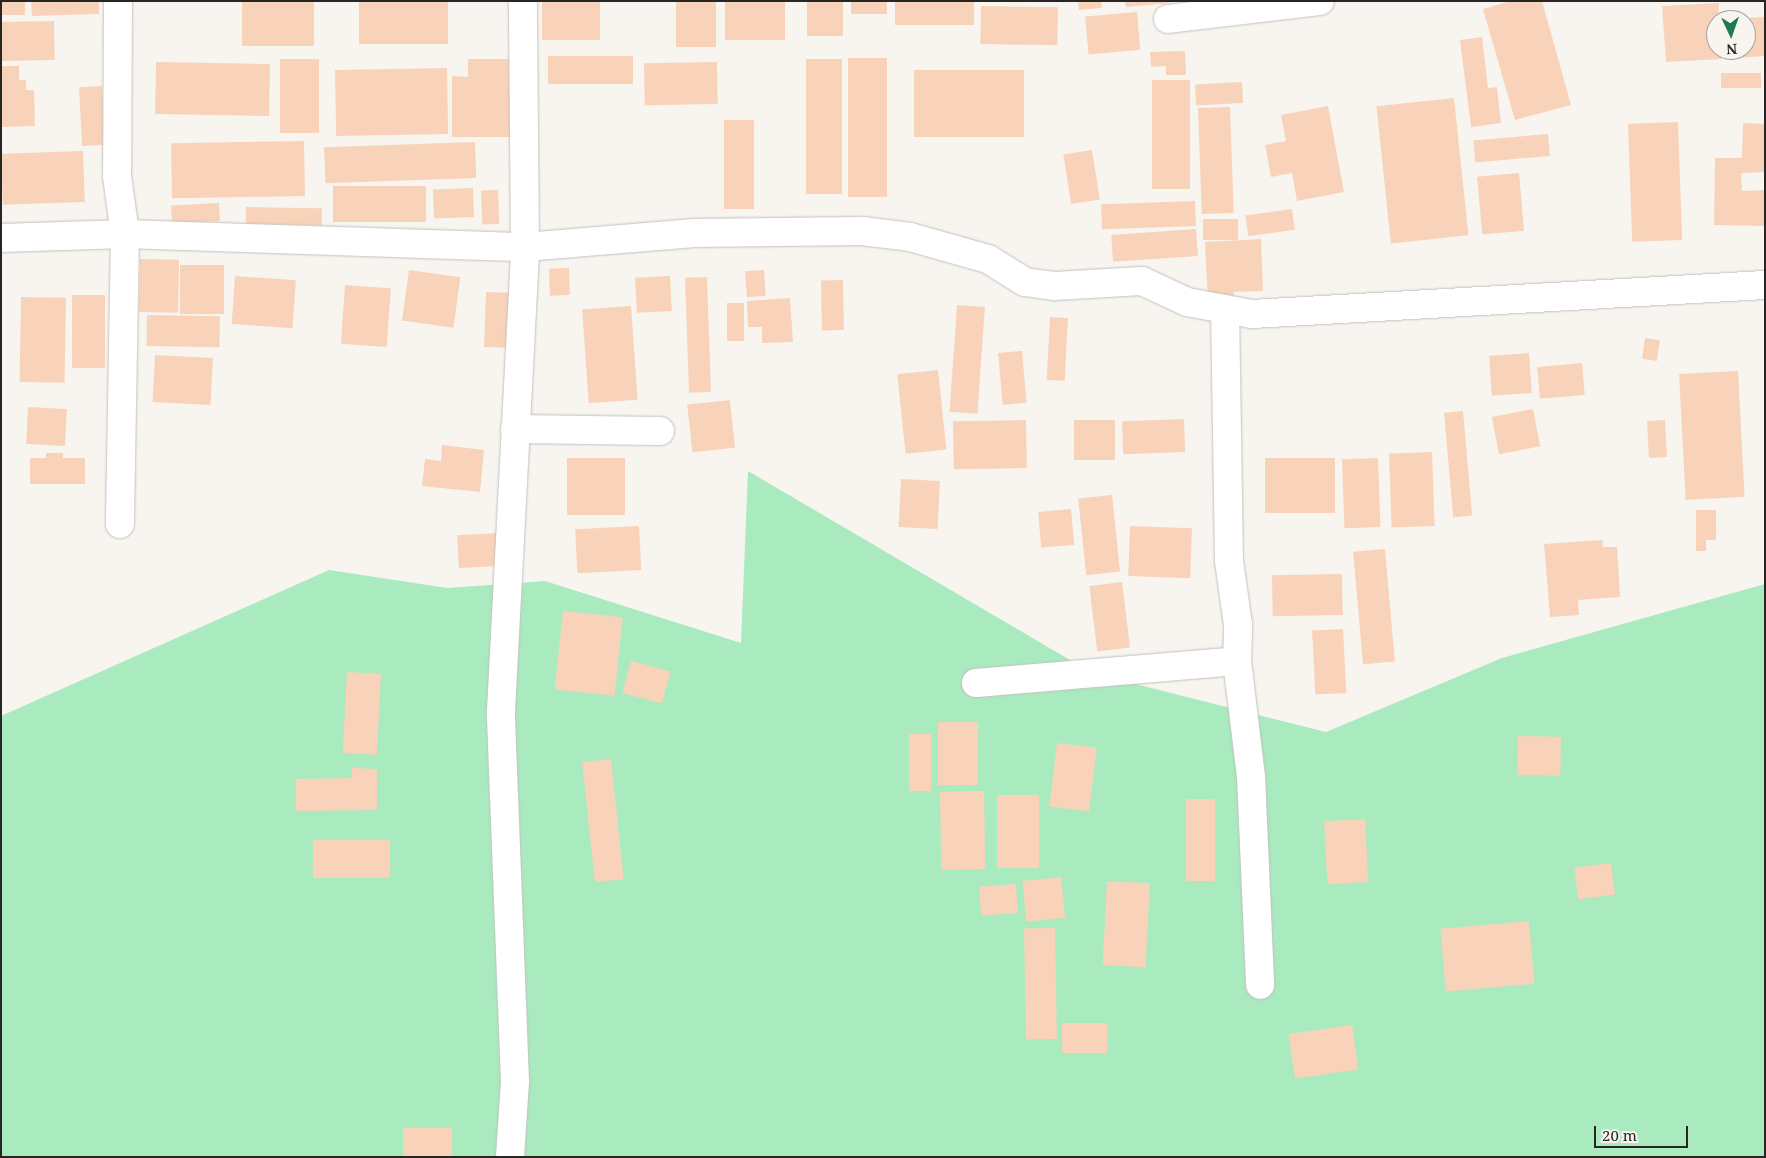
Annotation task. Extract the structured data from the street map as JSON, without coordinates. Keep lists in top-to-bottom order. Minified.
{"scale_bar":"20 m","north":"bottom"}
